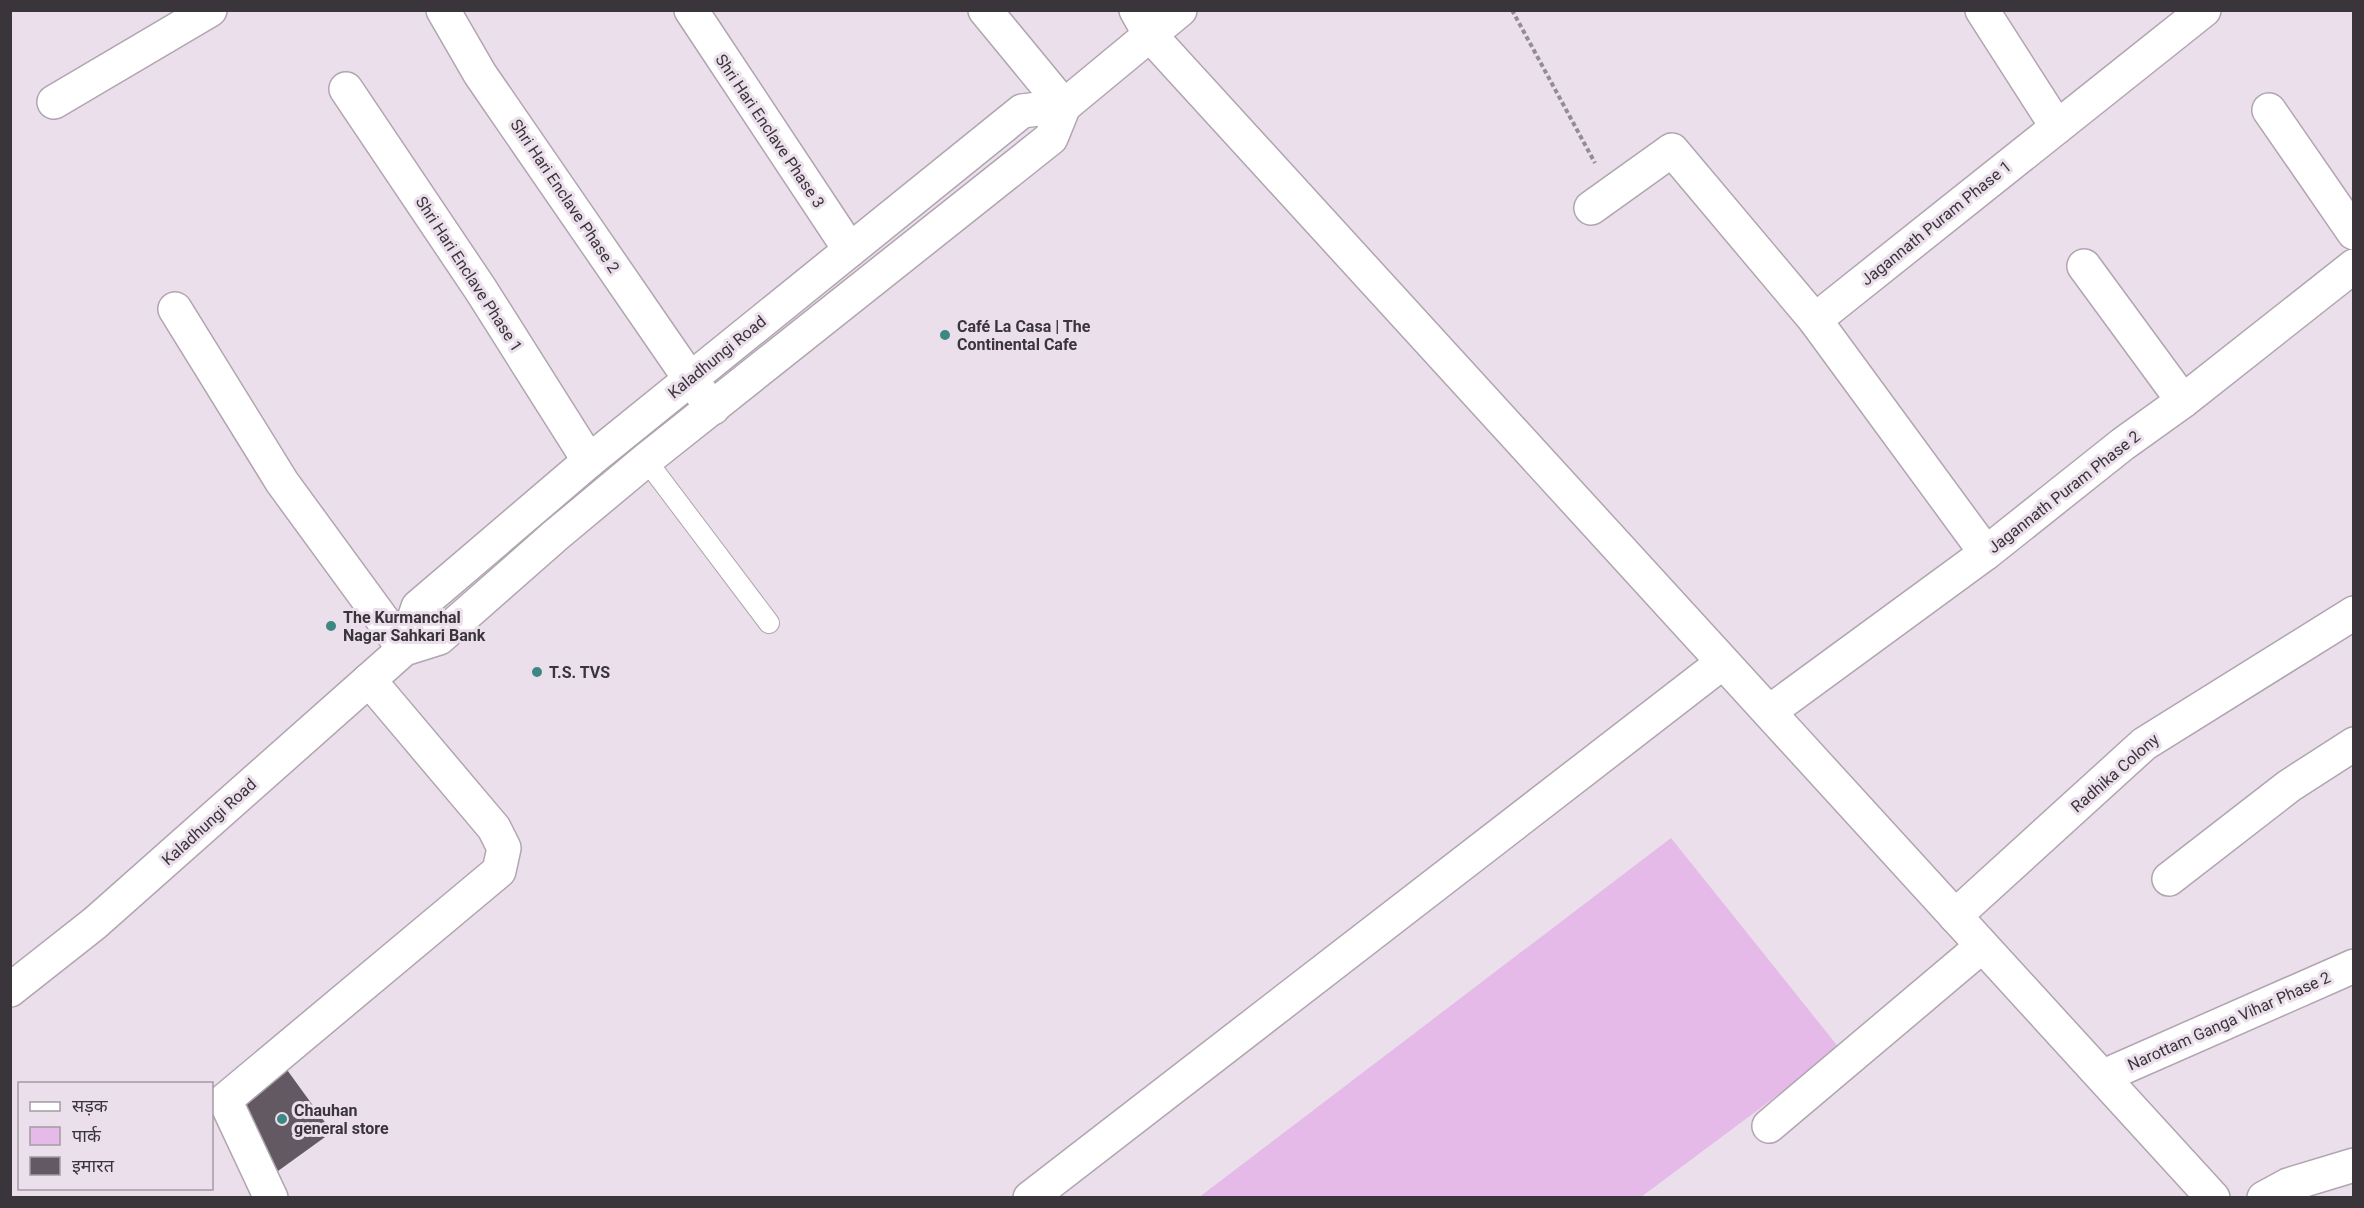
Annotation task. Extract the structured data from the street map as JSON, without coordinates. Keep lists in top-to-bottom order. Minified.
{"streets":{"street":["Shri Hari Enclave Phase 3","Shri Hari Enclave Phase 2","Jagannath Puram Phase 1","Shri Hari Enclave Phase 1","Kaladhungi Road","Jagannath Puram Phase 2","Radhika Colony","Narottam Ganga Vihar Phase 2"]},"crossings":[["Shri Hari Enclave Phase 3","Kaladhungi Road"],["Shri Hari Enclave Phase 2","Kaladhungi Road"],["Shri Hari Enclave Phase 1","Kaladhungi Road"]],"places":["Café La Casa | The Continental Cafe","The Kurmanchal Nagar Sahkari Bank","T.S. TVS","Chauhan general store"],"legend":["सड़क","पार्क","इमारत"]}
